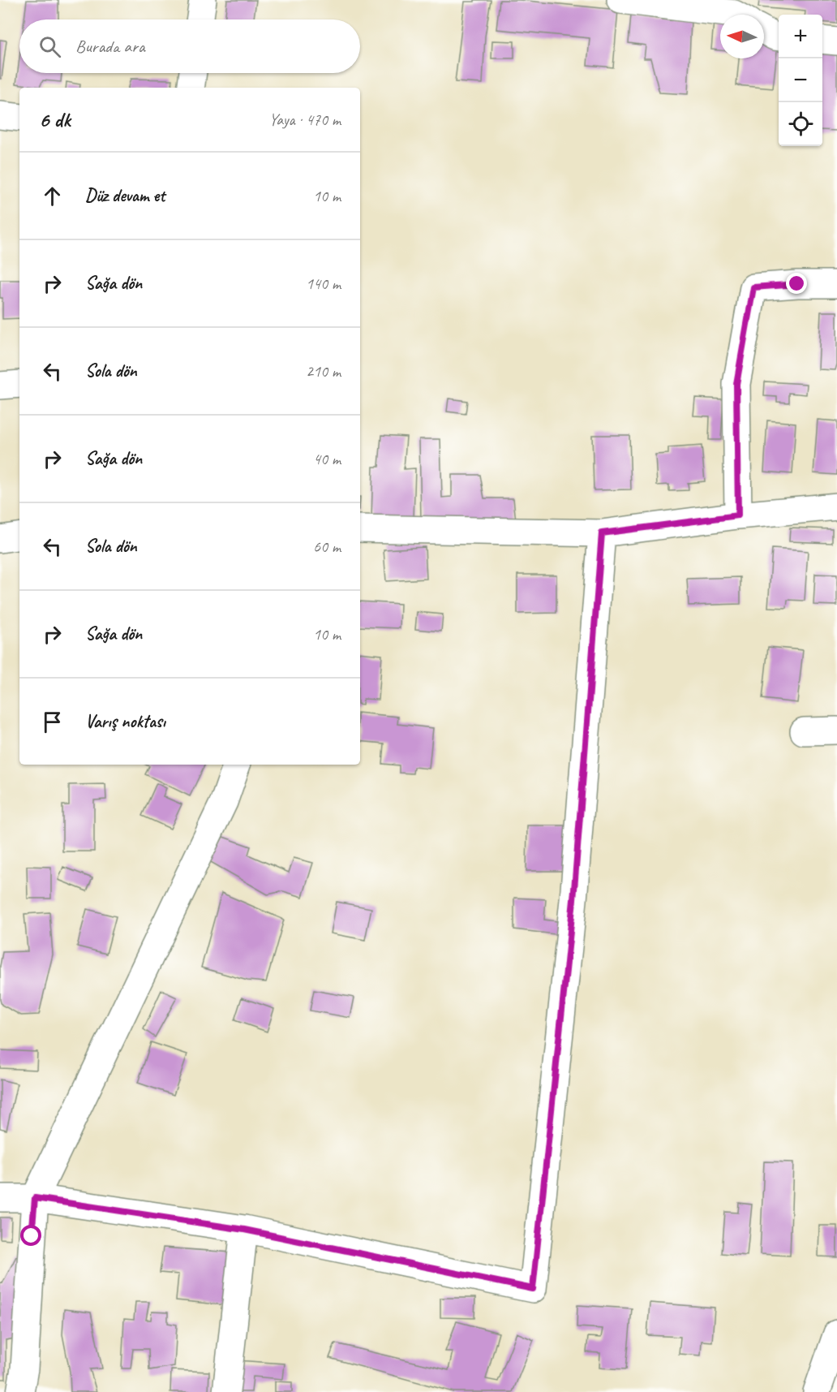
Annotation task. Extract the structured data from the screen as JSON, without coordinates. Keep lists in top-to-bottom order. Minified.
{"north":"left","page":{"map_buttons":["+","−"],"search":"Burada ara","heading":["6 dk","Yaya · 470 m"],"list":[["Düz devam et","10 m"],["Sağa dön","140 m"],["Sola dön","210 m"],["Sağa dön","40 m"],["Sola dön","60 m"],["Sağa dön","10 m"],"Varış noktası"]}}
